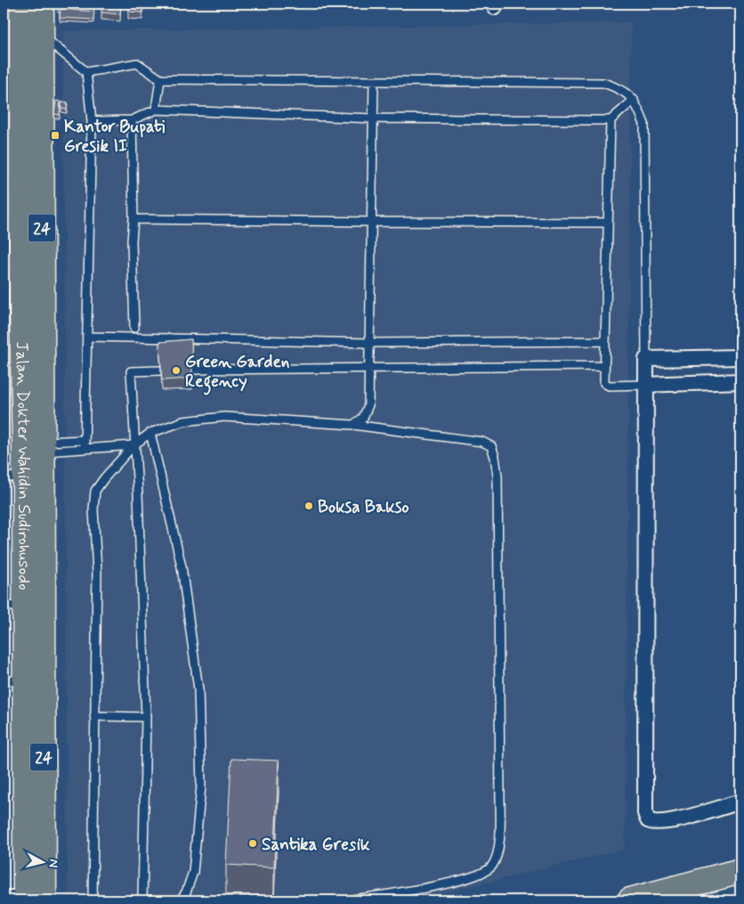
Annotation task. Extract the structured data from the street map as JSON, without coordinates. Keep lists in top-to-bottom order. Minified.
{"streets":{"highway":["24","Jalan Dokter Wahidin Sudirohusodo"]},"places":{"transit":["Kantor Bupati Gresik II"],"other":["Green Garden Regency","Boksa Bakso","Santika Gresik"]},"north":"right"}
